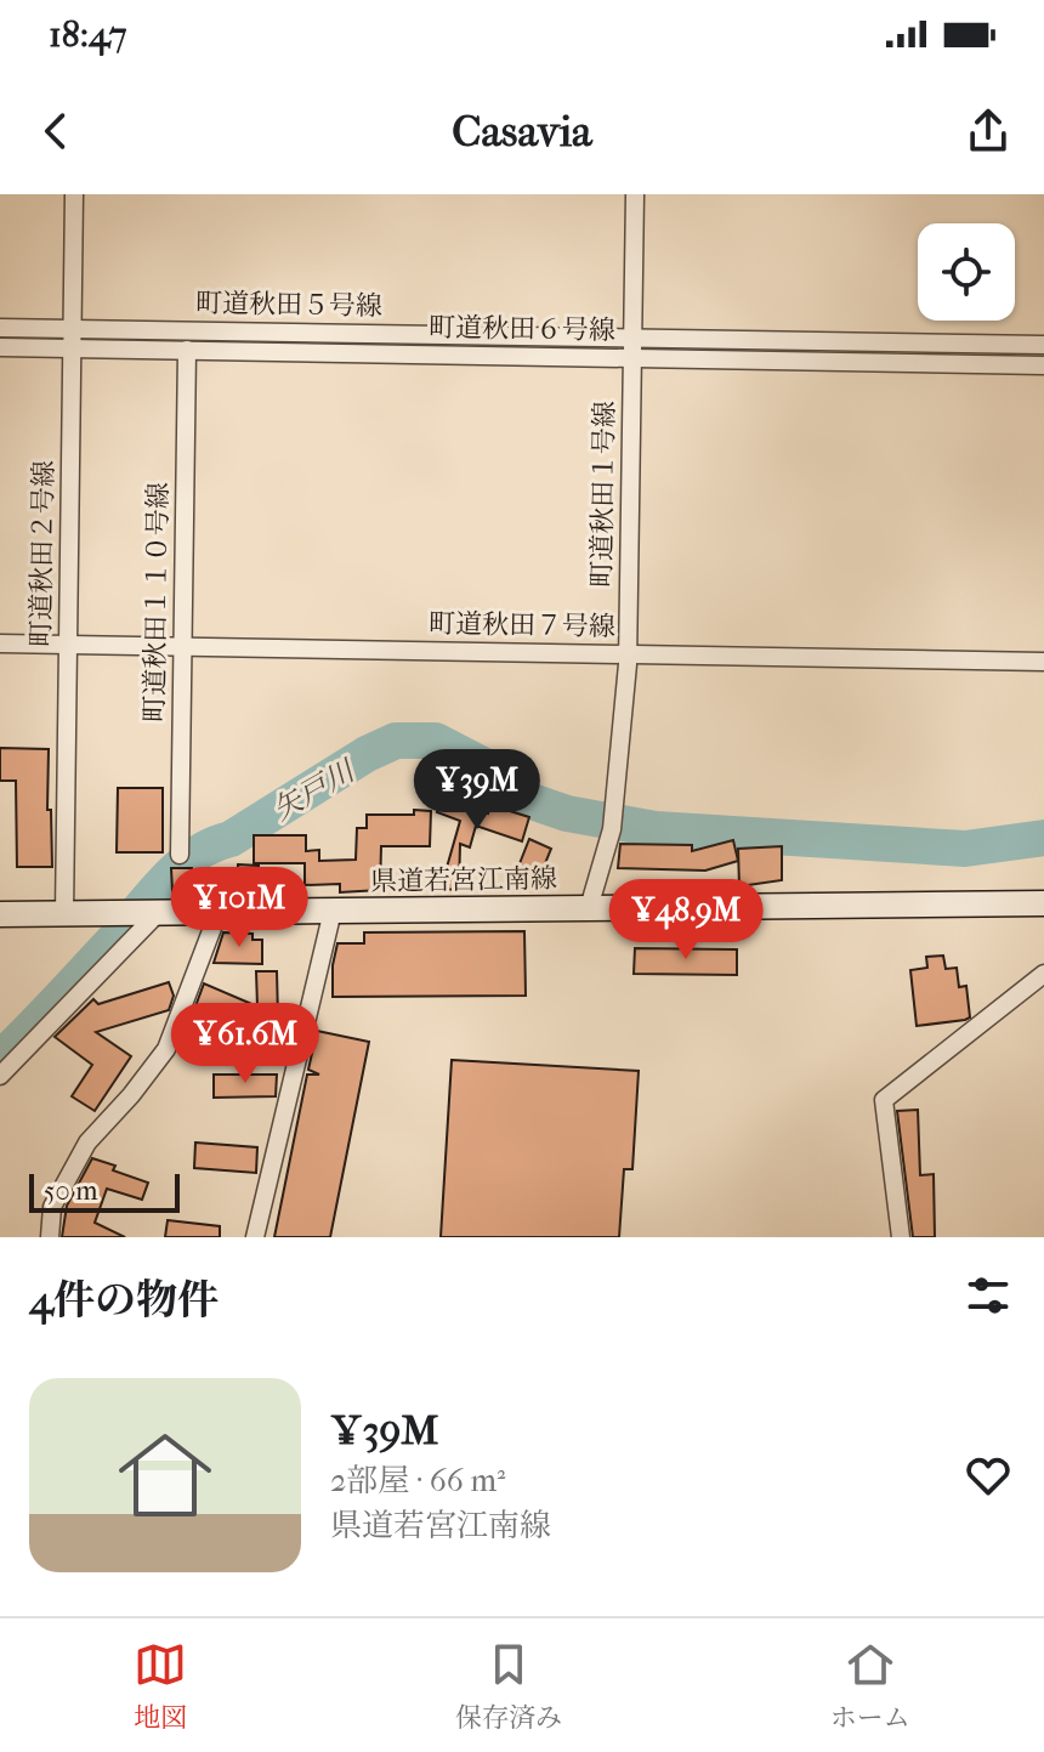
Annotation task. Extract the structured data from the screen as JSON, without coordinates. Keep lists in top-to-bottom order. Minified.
{"streets":{"main road":["県道若宮江南線"],"street":["町道秋田５号線","町道秋田６号線","町道秋田１号線","町道秋田２号線","町道秋田１１０号線","町道秋田７号線"]},"crossings":[["町道秋田５号線","町道秋田１号線"],["町道秋田５号線","町道秋田２号線"],["町道秋田６号線","町道秋田１号線"],["町道秋田６号線","町道秋田２号線"],["町道秋田６号線","町道秋田１１０号線"],["町道秋田１号線","町道秋田７号線"],["町道秋田１号線","県道若宮江南線"],["町道秋田２号線","町道秋田７号線"],["町道秋田２号線","県道若宮江南線"],["町道秋田１１０号線","町道秋田７号線"]],"water":["矢戸川"],"scale_bar":"50 m","page":{"status":"18:47","header":"Casavia","price":["¥39M","¥101M","¥48.9M","¥61.6M"],"scale":"50 m","heading":"4件の物件","list":[{"name":"¥39M","note":"2部屋 · 66 m² · 県道若宮江南線"}],"tabs":["地図","保存済み","ホーム"]}}
